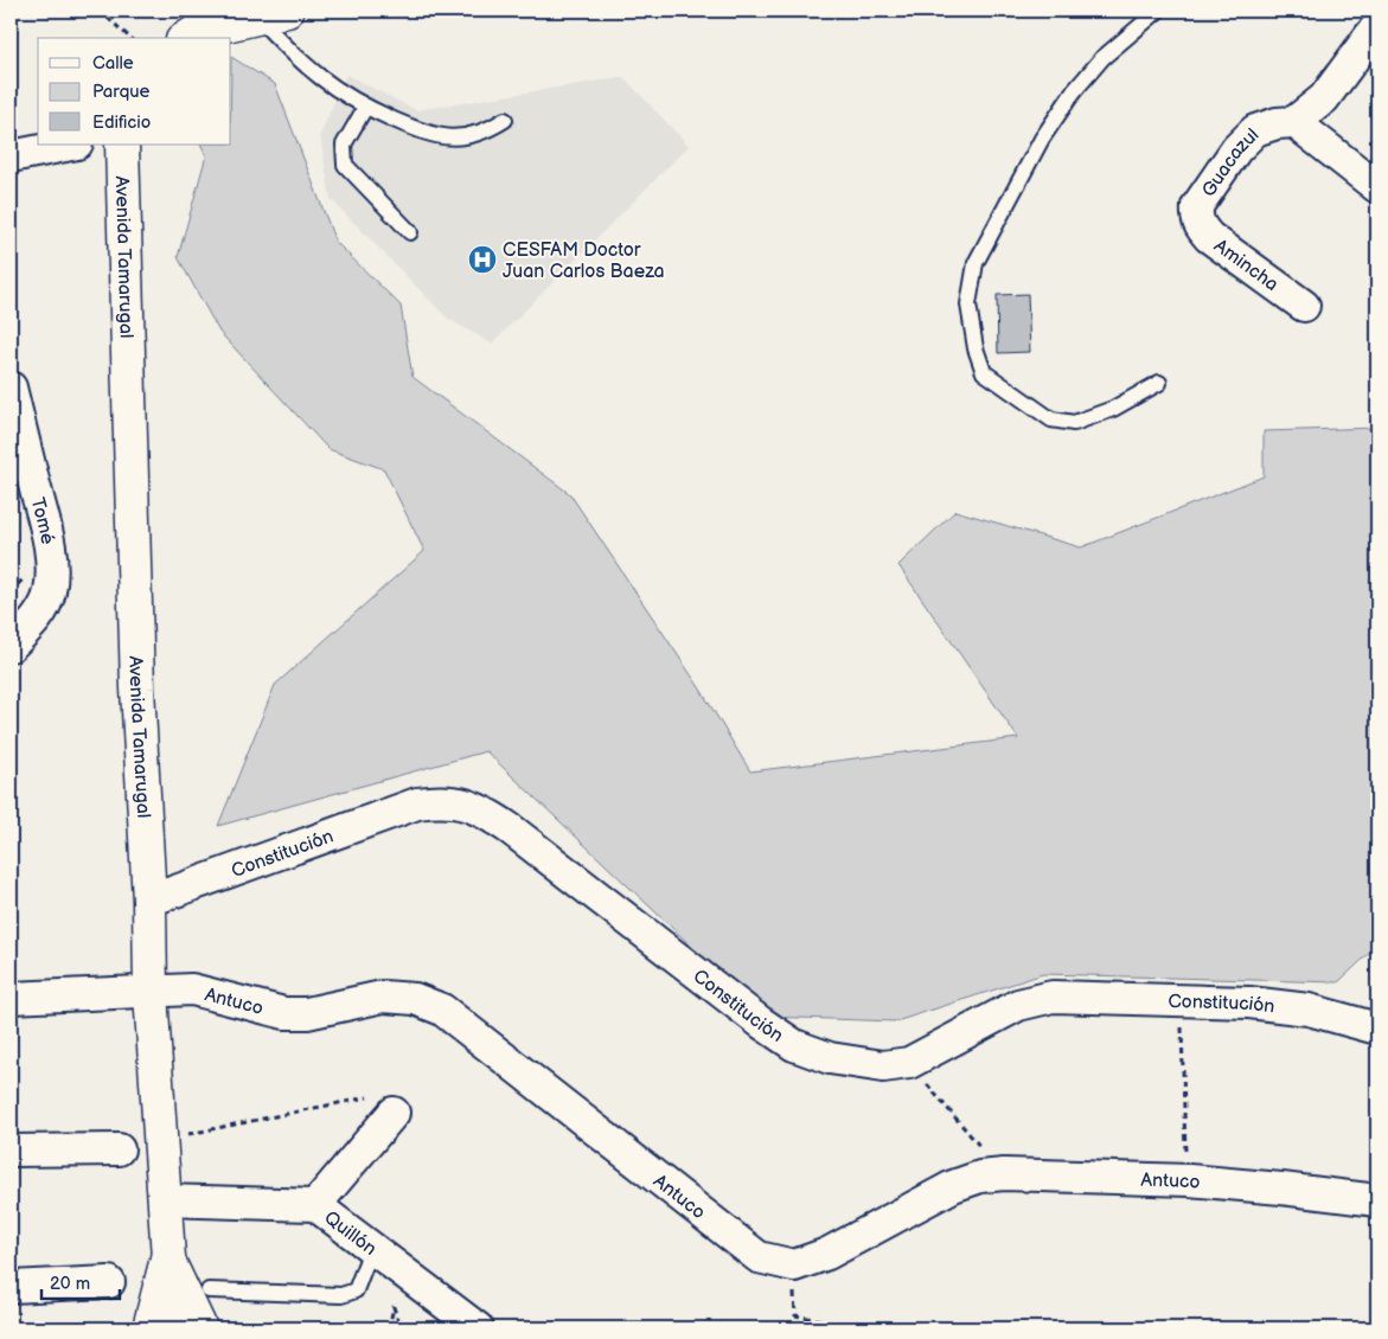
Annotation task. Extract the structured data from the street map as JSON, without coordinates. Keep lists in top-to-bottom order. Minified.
{"streets":{"street":["Guacazul","Avenida Tamarugal","Amincha","Tomé","Constitución","Antuco","Quillón"]},"crossings":[["Guacazul","Amincha"],["Avenida Tamarugal","Constitución"],["Avenida Tamarugal","Antuco"],["Avenida Tamarugal","Quillón"]],"places":{"hospital":["CESFAM Doctor Juan Carlos Baeza"]},"legend":["Calle","Parque","Edificio"],"scale_bar":"20 m"}
